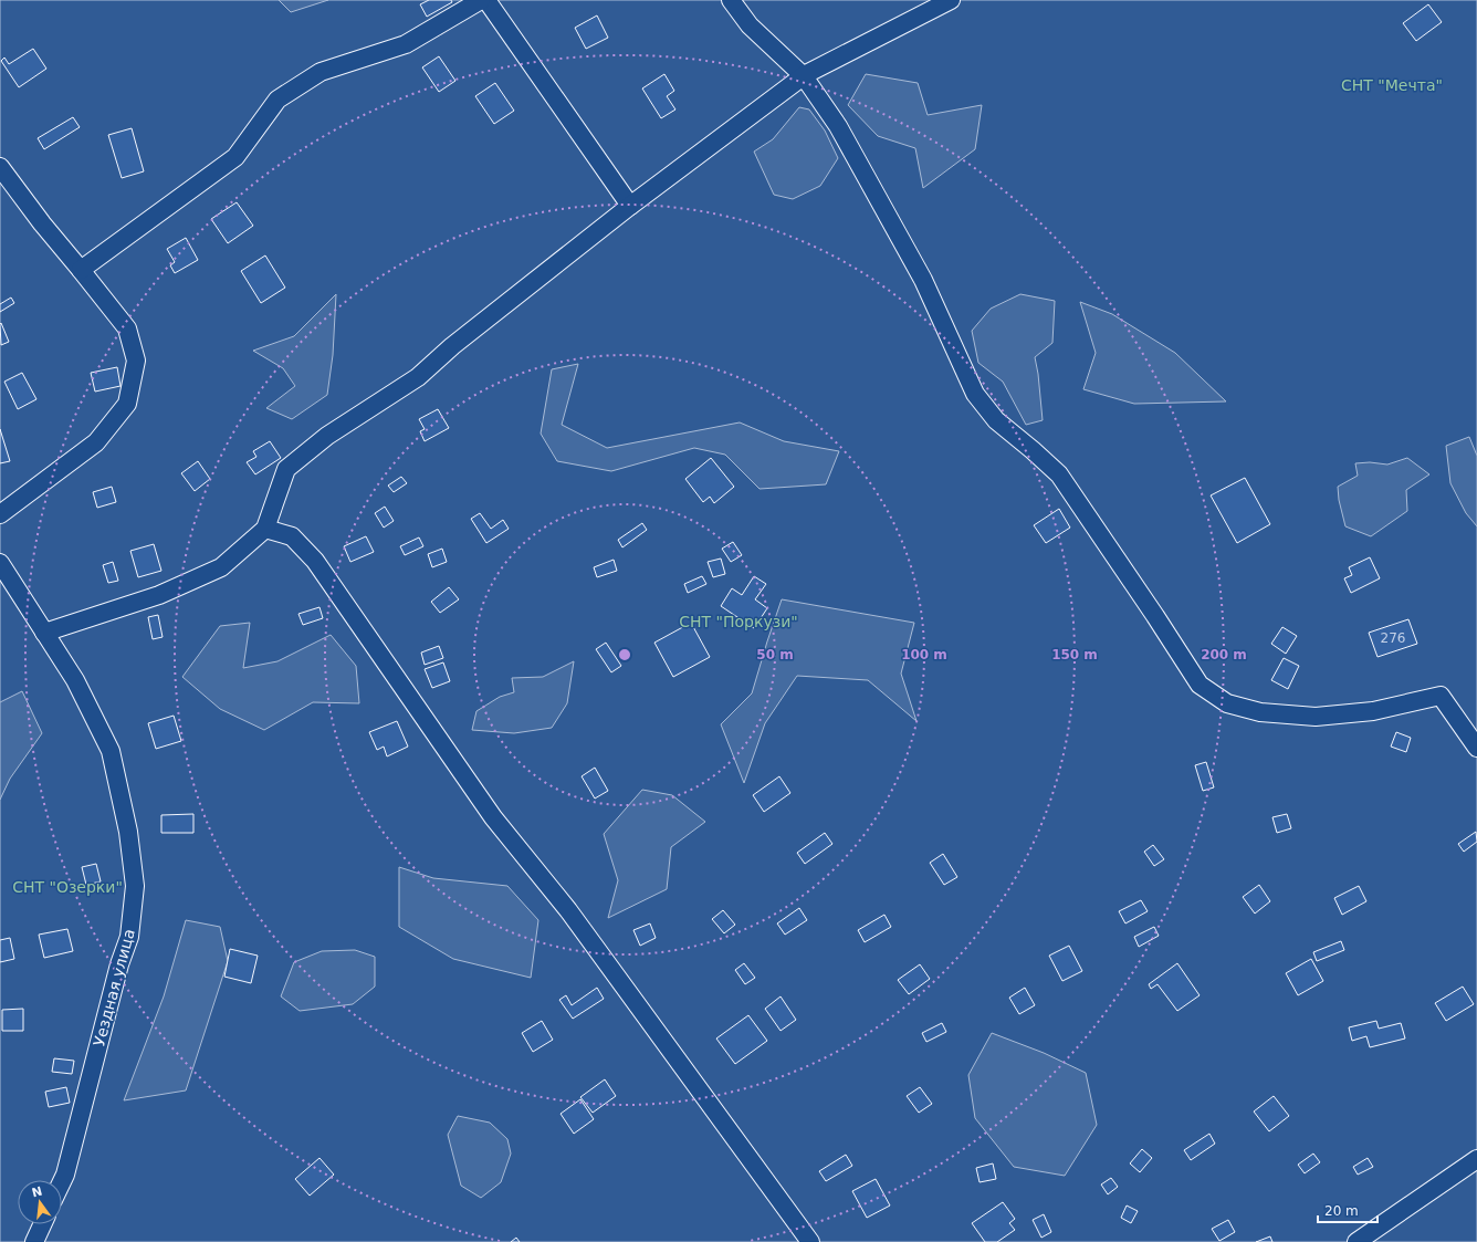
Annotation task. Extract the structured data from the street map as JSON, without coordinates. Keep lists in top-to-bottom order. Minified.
{"streets":{"street":["Уездная улица"]},"parks":["СНТ \"Мечта\"","СНТ \"Поркузи\"","СНТ \"Озерки\""],"house_numbers":["276"],"scale_bar":"20 m","north":"top","rings":["50 m","100 m","150 m","200 m"]}
